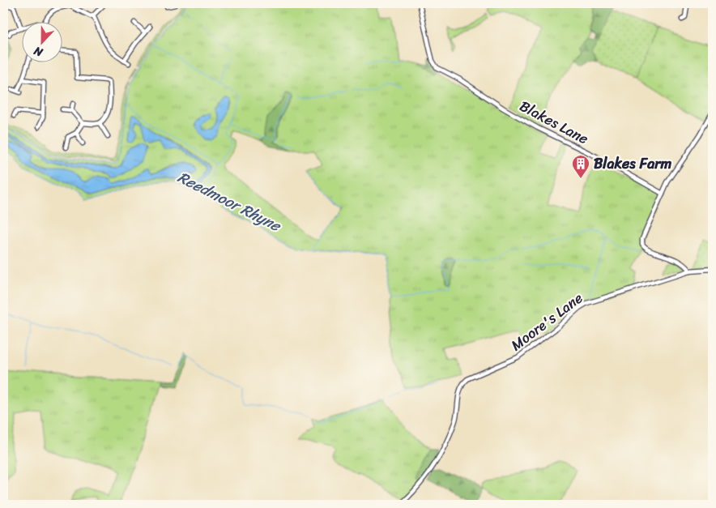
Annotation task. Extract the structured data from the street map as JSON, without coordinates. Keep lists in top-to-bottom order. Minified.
{"streets":{"street":["Blakes Lane","Moore's Lane"]},"water":["Reedmoor Rhyne"],"places":{"building":["Blakes Farm"]},"north":"bottom"}
